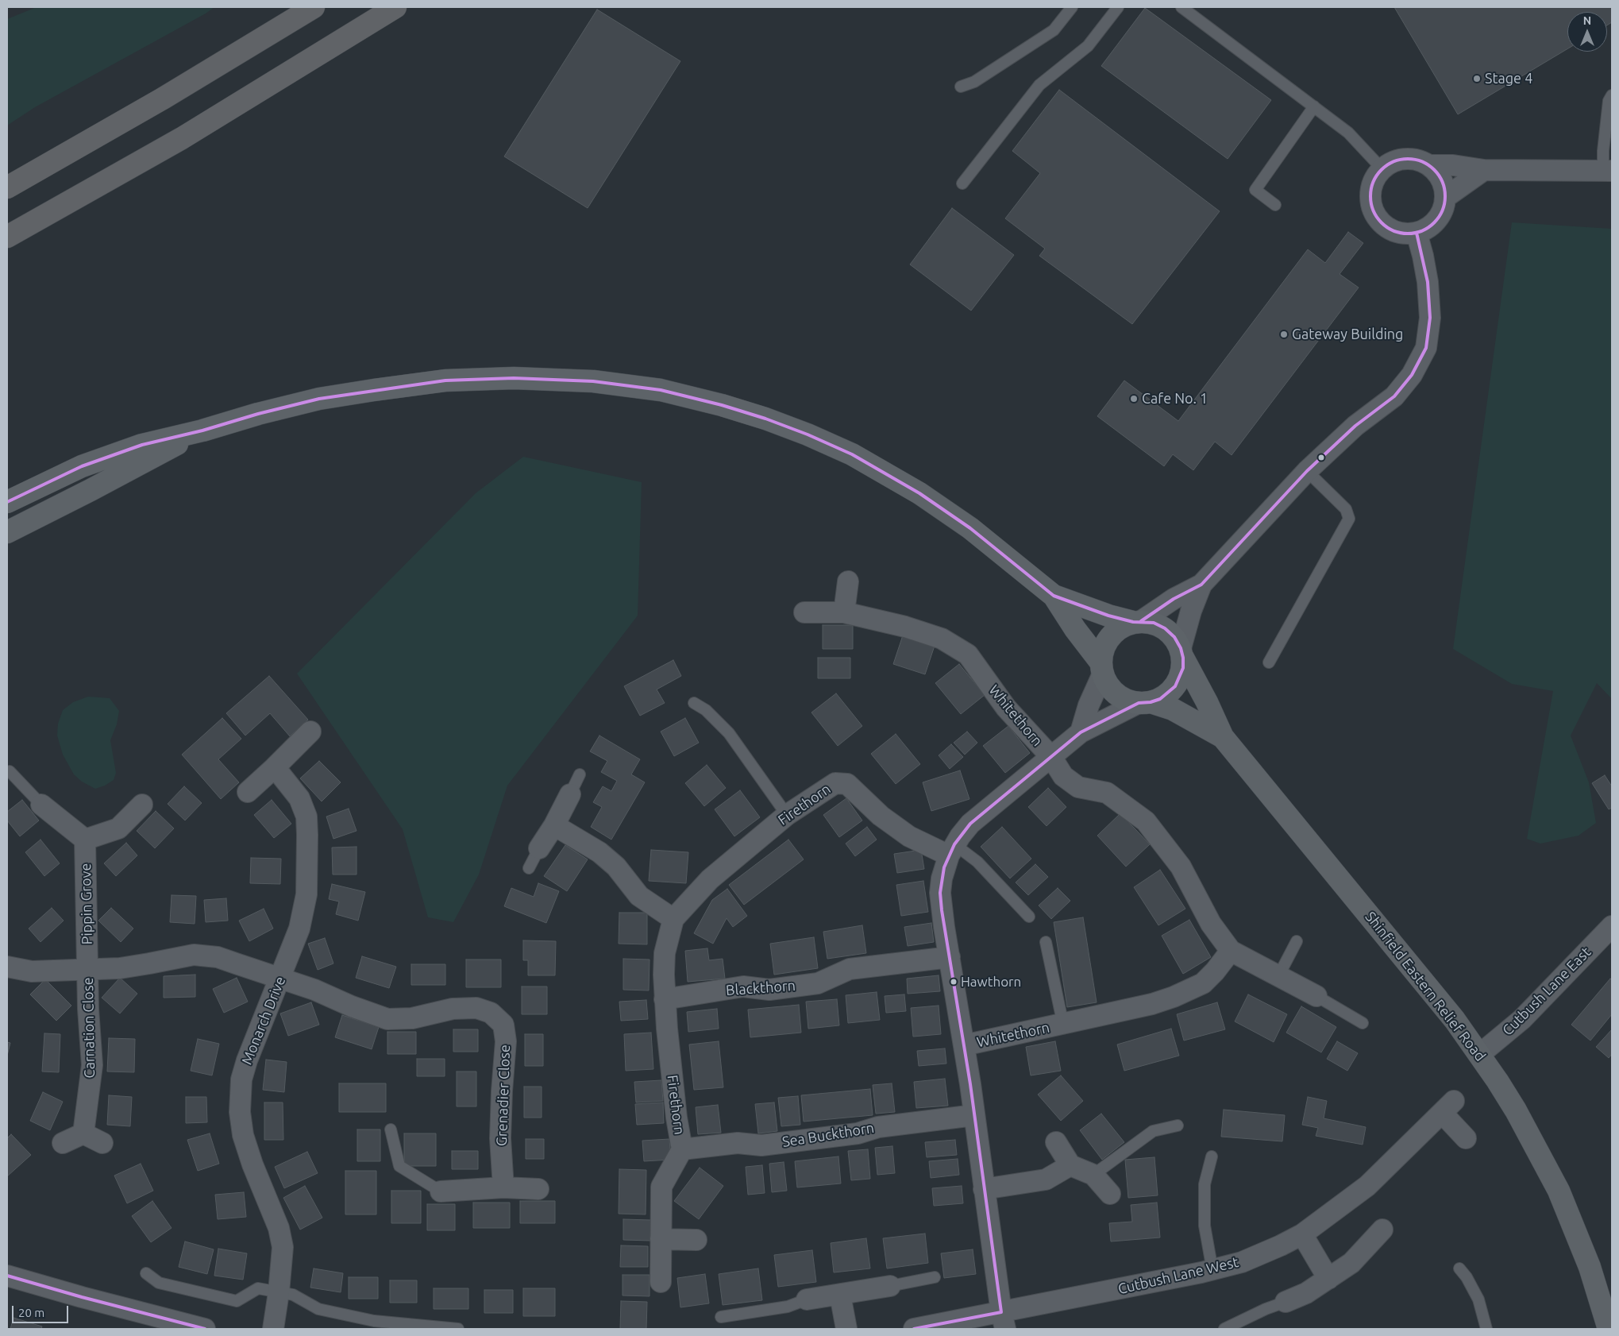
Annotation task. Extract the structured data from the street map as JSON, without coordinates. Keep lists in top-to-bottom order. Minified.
{"streets":{"main road":["Shinfield Eastern Relief Road"],"street":["Whitethorn","Firethorn","Pippin Grove","Blackthorn","Cutbush Lane East","Monarch Drive","Carnation Close","Grenadier Close","Sea Buckthorn","Cutbush Lane West"]},"crossings":[["Firethorn","Blackthorn"],["Firethorn","Sea Buckthorn"],["Pippin Grove","Carnation Close"],["Pippin Grove","Grenadier Close"],["Shinfield Eastern Relief Road","Cutbush Lane East"],["Monarch Drive","Grenadier Close"],["Carnation Close","Grenadier Close"]],"places":["Stage 4","Gateway Building","Cafe No. 1","Hawthorn"],"scale_bar":"20 m","north":"top"}
